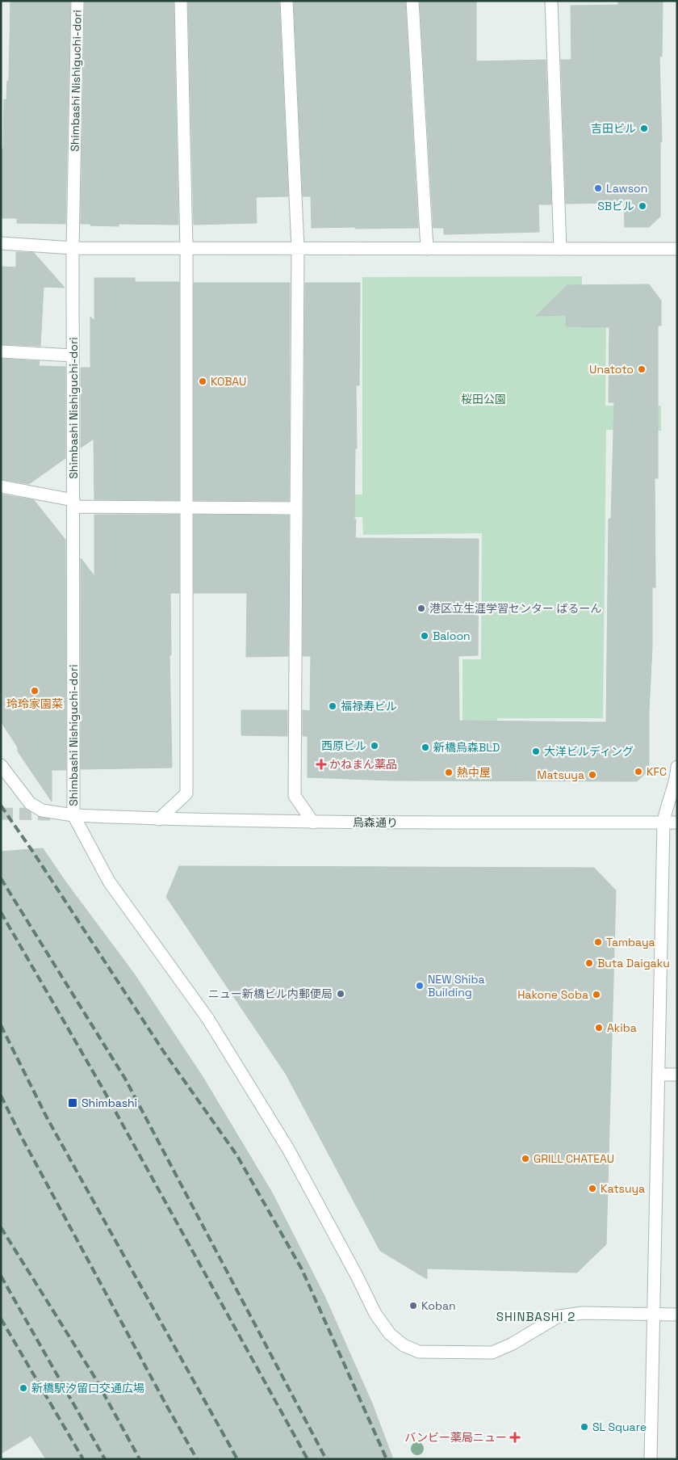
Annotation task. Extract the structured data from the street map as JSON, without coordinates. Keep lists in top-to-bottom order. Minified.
{"streets":{"street":["Shimbashi Nishiguchi-dori","烏森通り"]},"crossings":[["Shimbashi Nishiguchi-dori","烏森通り"]],"districts":["SHINBASHI 2"],"parks":["桜田公園"],"places":{"other":["吉田ビル","Lawson","SBビル","Unatoto","KOBAU","港区立生涯学習センター ばるーん","Baloon","玲玲家園菜","福禄寿ビル","西原ビル","新橋烏森BLD","大洋ビルディング","KFC","熱中屋","Matsuya","Tambaya","Buta Daigaku","NEW Shiba Building","ニュー新橋ビル内郵便局","Hakone Soba","Akiba","GRILL CHATEAU","Katsuya","Koban","新橋駅汐留口交通広場","SL Square"],"health":["かねまん薬品","バンビー薬局ニュー"],"transit":["Shimbashi"]}}
